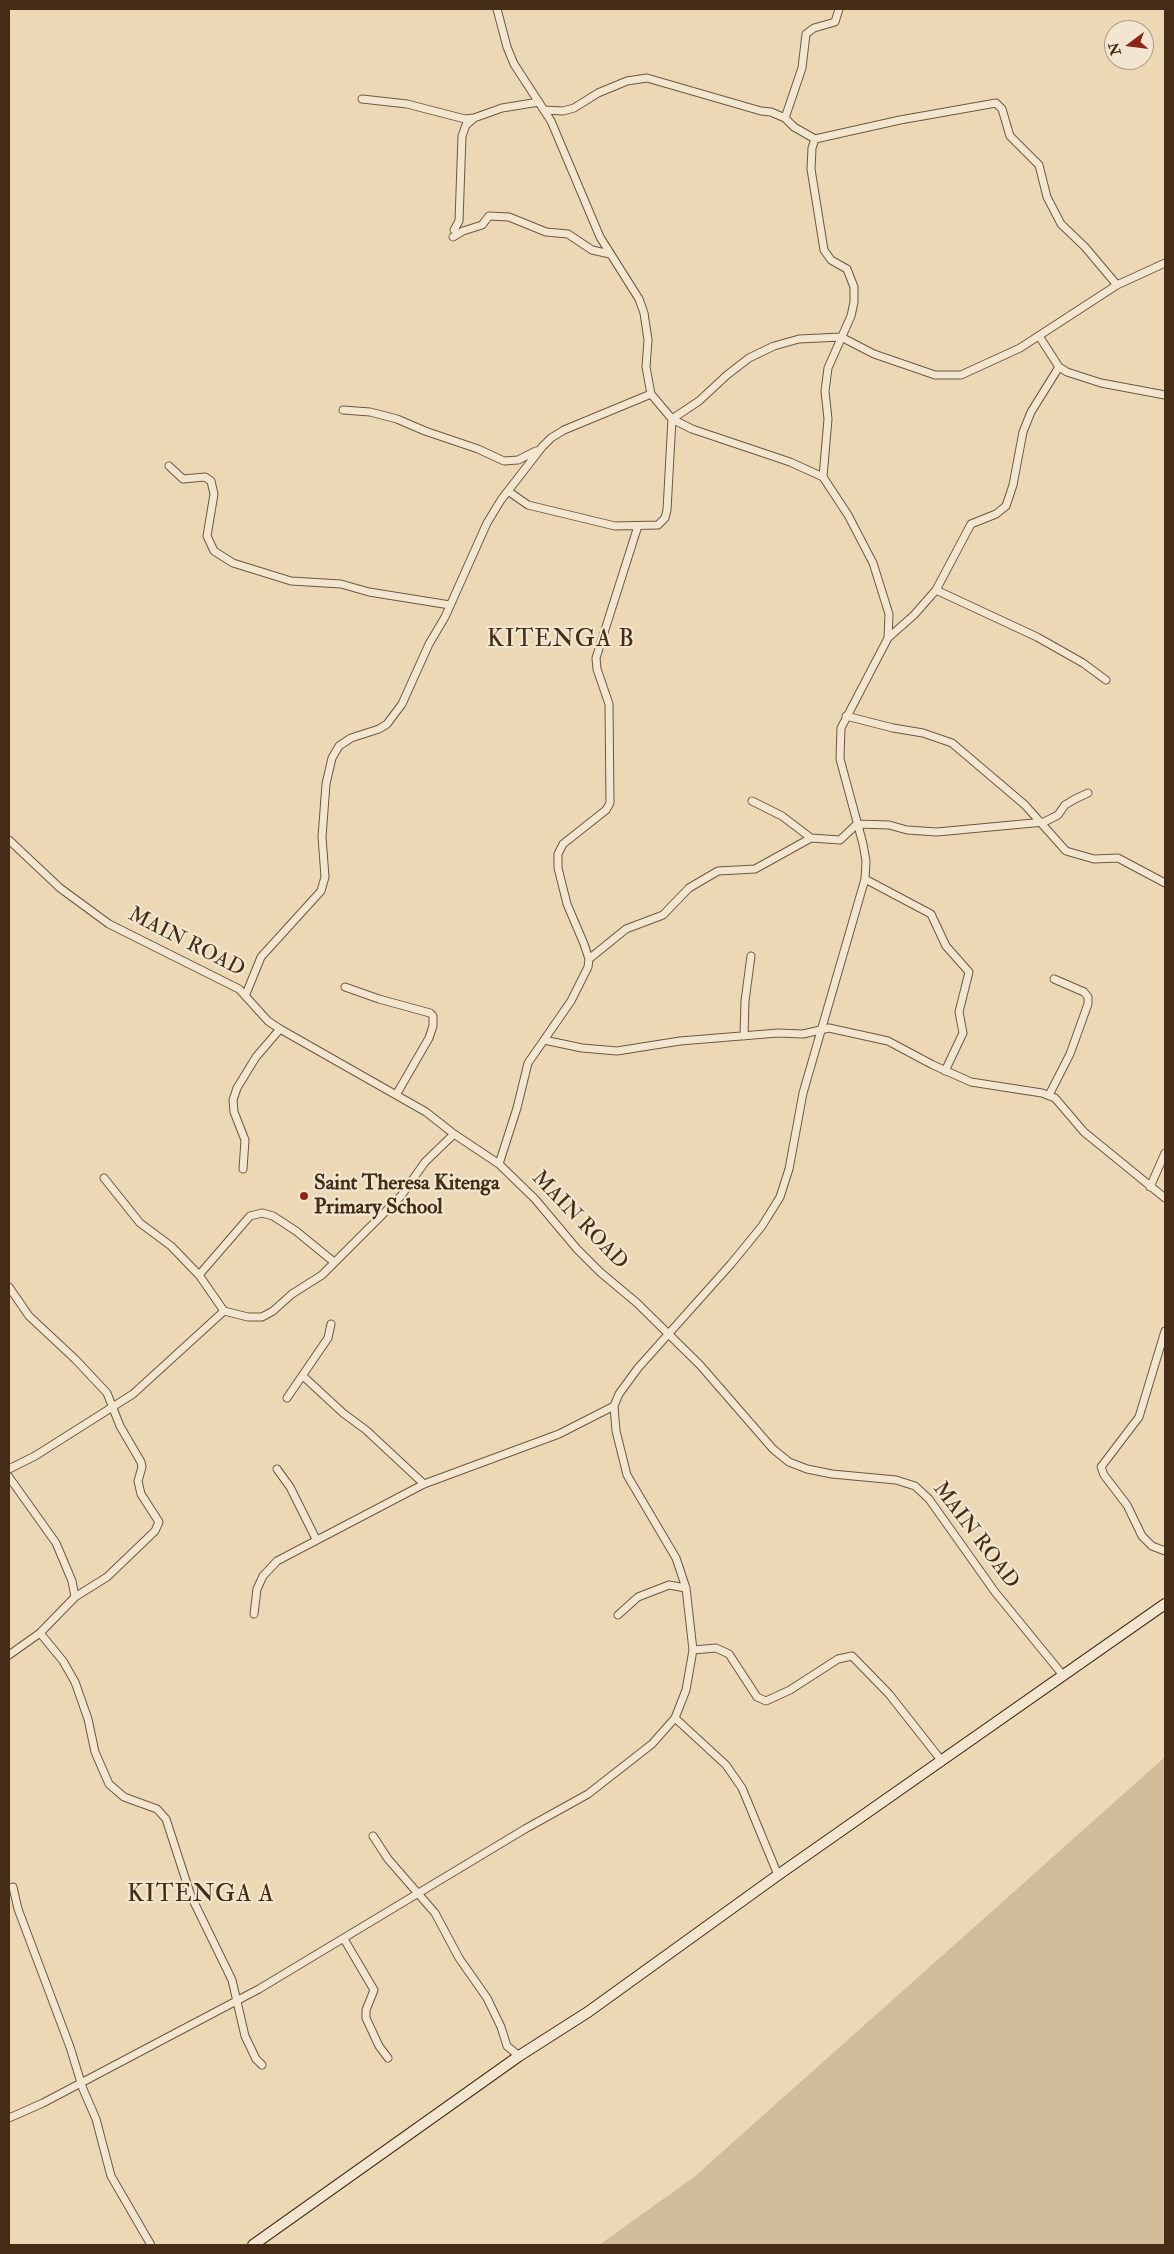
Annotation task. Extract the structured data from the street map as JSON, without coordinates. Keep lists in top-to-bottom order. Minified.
{"streets":{"street":["MAIN ROAD"]},"districts":["KITENGA B","KITENGA A"],"places":["Saint Theresa Kitenga Primary School"],"north":"left"}
